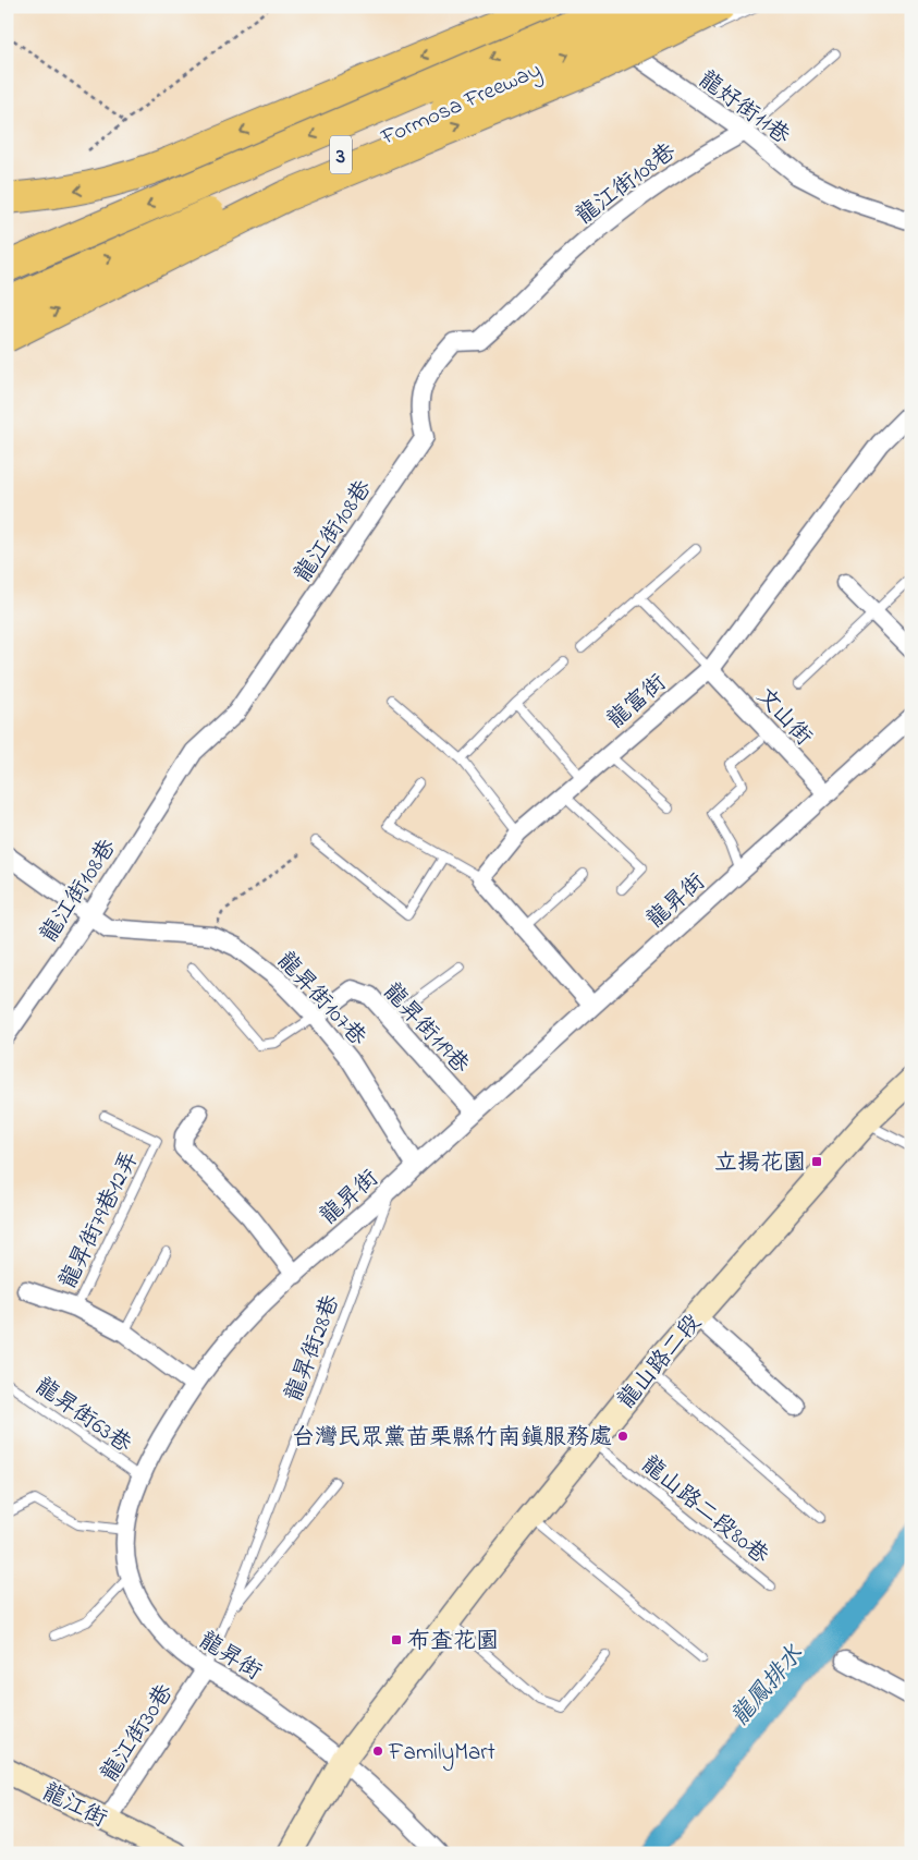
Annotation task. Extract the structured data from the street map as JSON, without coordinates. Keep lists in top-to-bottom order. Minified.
{"streets":{"highway":["Formosa Freeway","3"],"street":["龍好街11巷","龍江街108巷","龍富街","文山街","龍昇街","龍昇街107巷","龍昇街119巷","龍山路二段","龍江街30巷","龍江街"],"lane":["龍昇街79巷12弄","龍昇街28巷","龍昇街63巷","龍山路二段80巷"]},"crossings":[["龍好街11巷","龍江街108巷"],["龍江街108巷","龍昇街107巷"],["龍富街","文山街"],["文山街","龍昇街"],["龍昇街","龍昇街107巷"],["龍昇街","龍昇街119巷"],["龍昇街","龍昇街28巷"],["龍昇街","龍山路二段"],["龍昇街","龍昇街63巷"],["龍昇街","龍江街30巷"],["龍昇街107巷","龍昇街119巷"],["龍昇街28巷","龍江街30巷"],["龍山路二段","龍山路二段80巷"],["龍江街30巷","龍江街"]],"water":["龍鳳排水"],"places":{"transit":["立揚花園","布查花園"],"other":["台灣民眾黨苗栗縣竹南鎮服務處","FamilyMart"]}}
